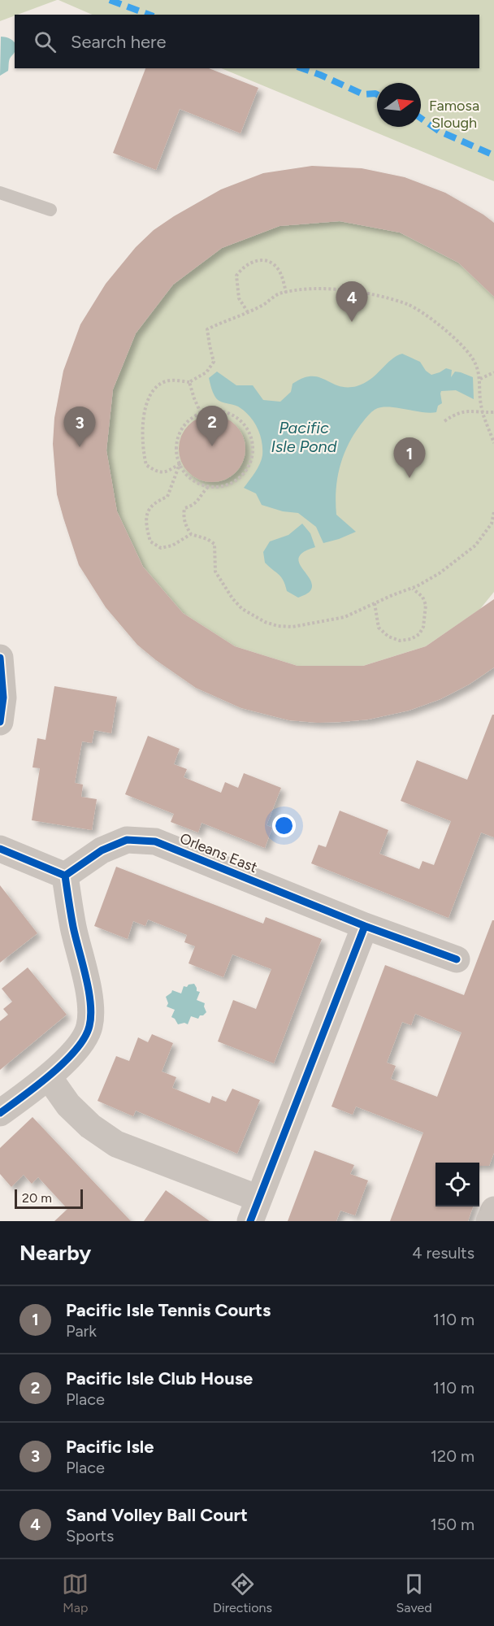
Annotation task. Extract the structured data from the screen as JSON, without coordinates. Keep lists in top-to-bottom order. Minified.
{"streets":{"street":["Orleans East"]},"water":["Pacific Isle Pond"],"parks":["Famosa Slough"],"scale_bar":"20 m","north":"right","page":{"search":"Search here","pins":["4","2","3","1"],"scale":"20 m","heading":["Nearby","4 results"],"list":[{"mark":"1","name":"Pacific Isle Tennis Courts","note":"Park","value":"110 m"},{"mark":"2","name":"Pacific Isle Club House","note":"Place","value":"110 m"},{"mark":"3","name":"Pacific Isle","note":"Place","value":"120 m"},{"mark":"4","name":"Sand Volley Ball Court","note":"Sports","value":"150 m"}],"nav":["Map","Directions","Saved"]}}
